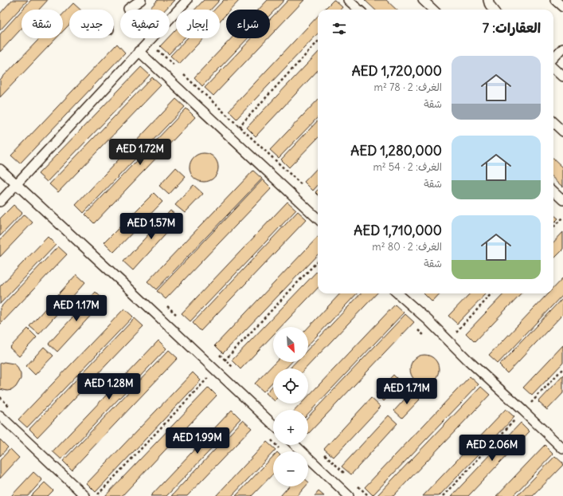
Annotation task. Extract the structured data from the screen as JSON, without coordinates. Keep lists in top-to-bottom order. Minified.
{"north":"bottom right","page":{"chip":["شراء","إيجار","تصفية","جديد","شقة"],"heading":"العقارات: 7","list":[{"name":"AED 1,720,000","note":"الغرف: 2 · 78 m² · شقة"},{"name":"AED 1,280,000","note":"الغرف: 2 · 54 m² · شقة"},{"name":"AED 1,710,000","note":"الغرف: 2 · 80 m² · شقة"}],"price":["AED 1.72M","AED 1.57M","AED 1.17M","AED 1.28M","AED 1.71M","AED 1.99M","AED 2.06M"],"map_buttons":["+","−"]}}
